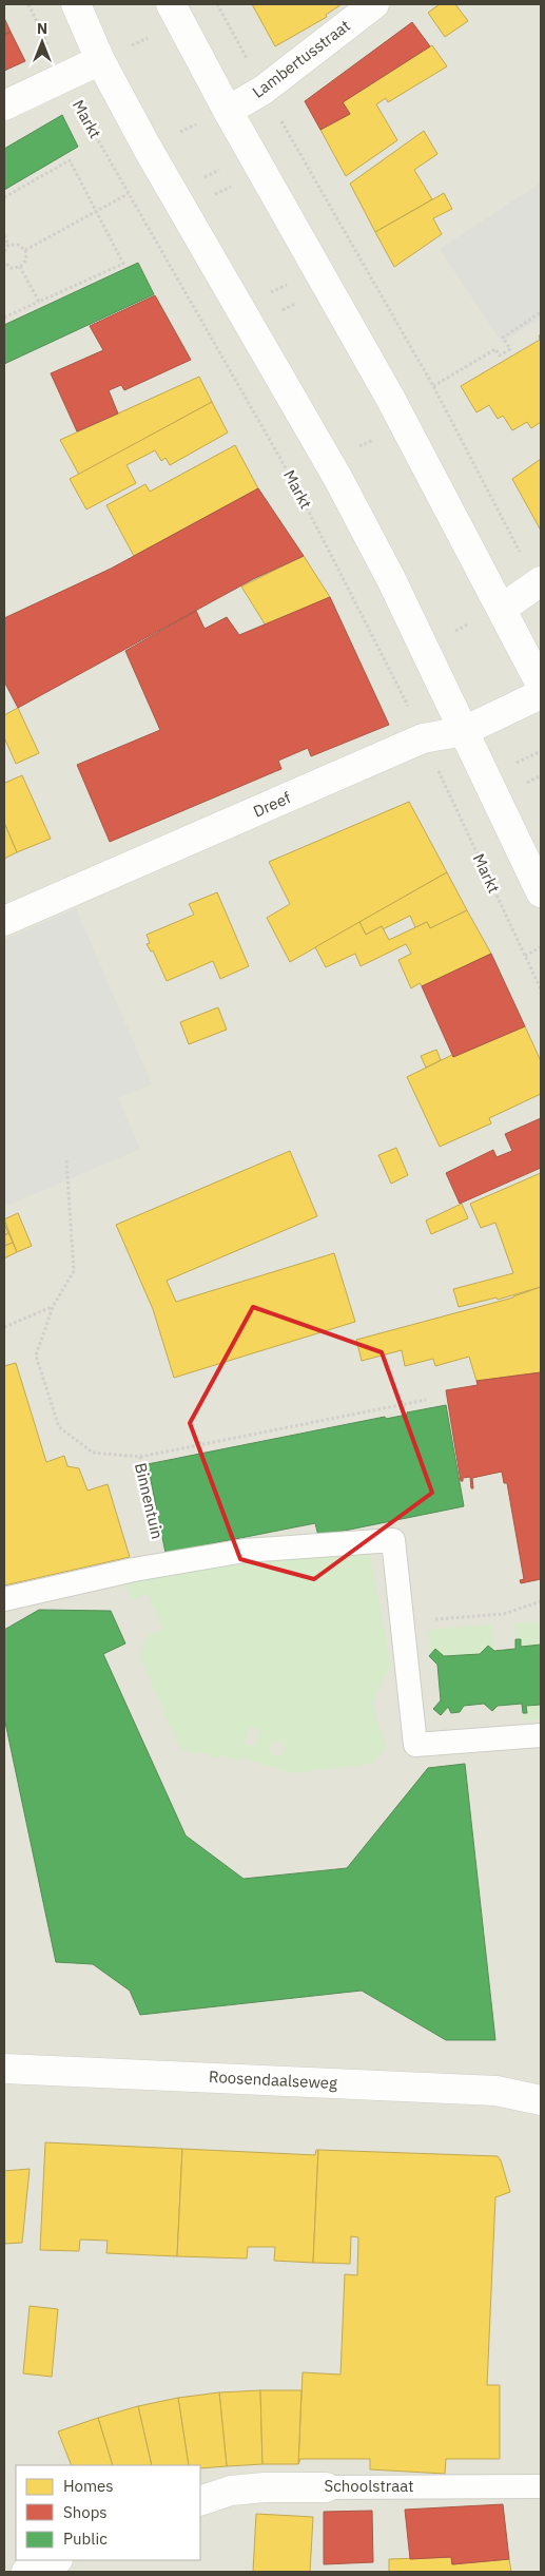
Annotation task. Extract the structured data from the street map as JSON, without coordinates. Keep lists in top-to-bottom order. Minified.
{"streets":{"street":["Lambertusstraat","Dreef","Roosendaalseweg","Schoolstraat"],"path":["Markt","Binnentuin"]},"crossings":[["Markt","Dreef"]],"legend":["Homes","Shops","Public"],"north":"top"}
